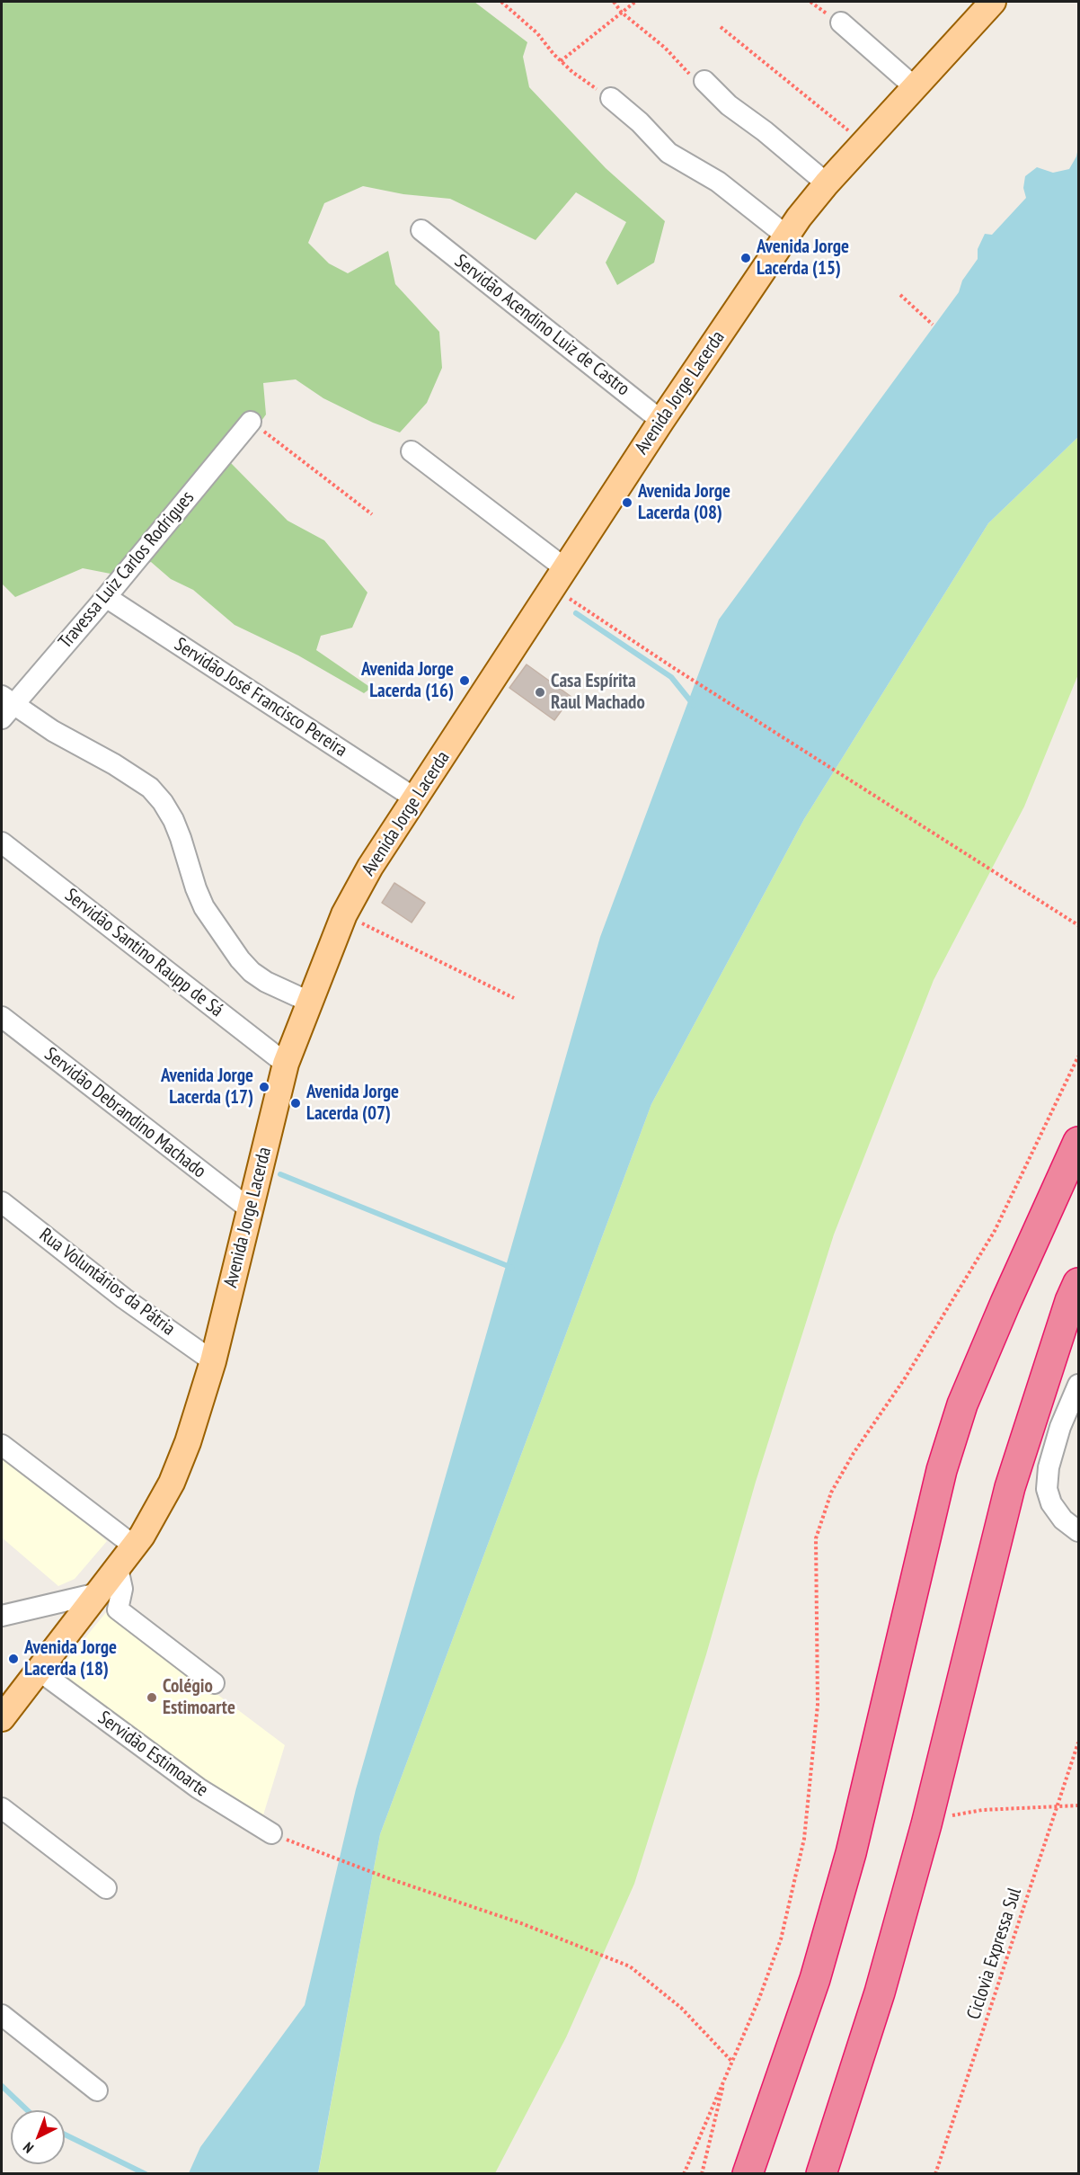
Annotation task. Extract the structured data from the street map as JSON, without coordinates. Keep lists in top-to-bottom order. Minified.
{"streets":{"main road":["Avenida Jorge Lacerda"],"street":["Servidão Acendino Luiz de Castro","Travessa Luiz Carlos Rodrigues","Servidão José Francisco Pereira","Servidão Santino Raupp de Sá","Servidão Debrandino Machado","Rua Voluntários da Pátria","Servidão Estimoarte"],"path":["Ciclovia Expressa Sul"]},"crossings":[["Servidão Acendino Luiz de Castro","Avenida Jorge Lacerda"],["Avenida Jorge Lacerda","Servidão José Francisco Pereira"],["Avenida Jorge Lacerda","Servidão Santino Raupp de Sá"],["Avenida Jorge Lacerda","Servidão Debrandino Machado"],["Avenida Jorge Lacerda","Rua Voluntários da Pátria"],["Avenida Jorge Lacerda","Servidão Estimoarte"],["Travessa Luiz Carlos Rodrigues","Servidão José Francisco Pereira"]],"places":["Avenida Jorge Lacerda (15)","Avenida Jorge Lacerda (08)","Avenida Jorge Lacerda (16)","Casa Espírita Raul Machado","Avenida Jorge Lacerda (17)","Avenida Jorge Lacerda (07)","Avenida Jorge Lacerda (18)","Colégio Estimoarte"],"north":"bottom left"}
